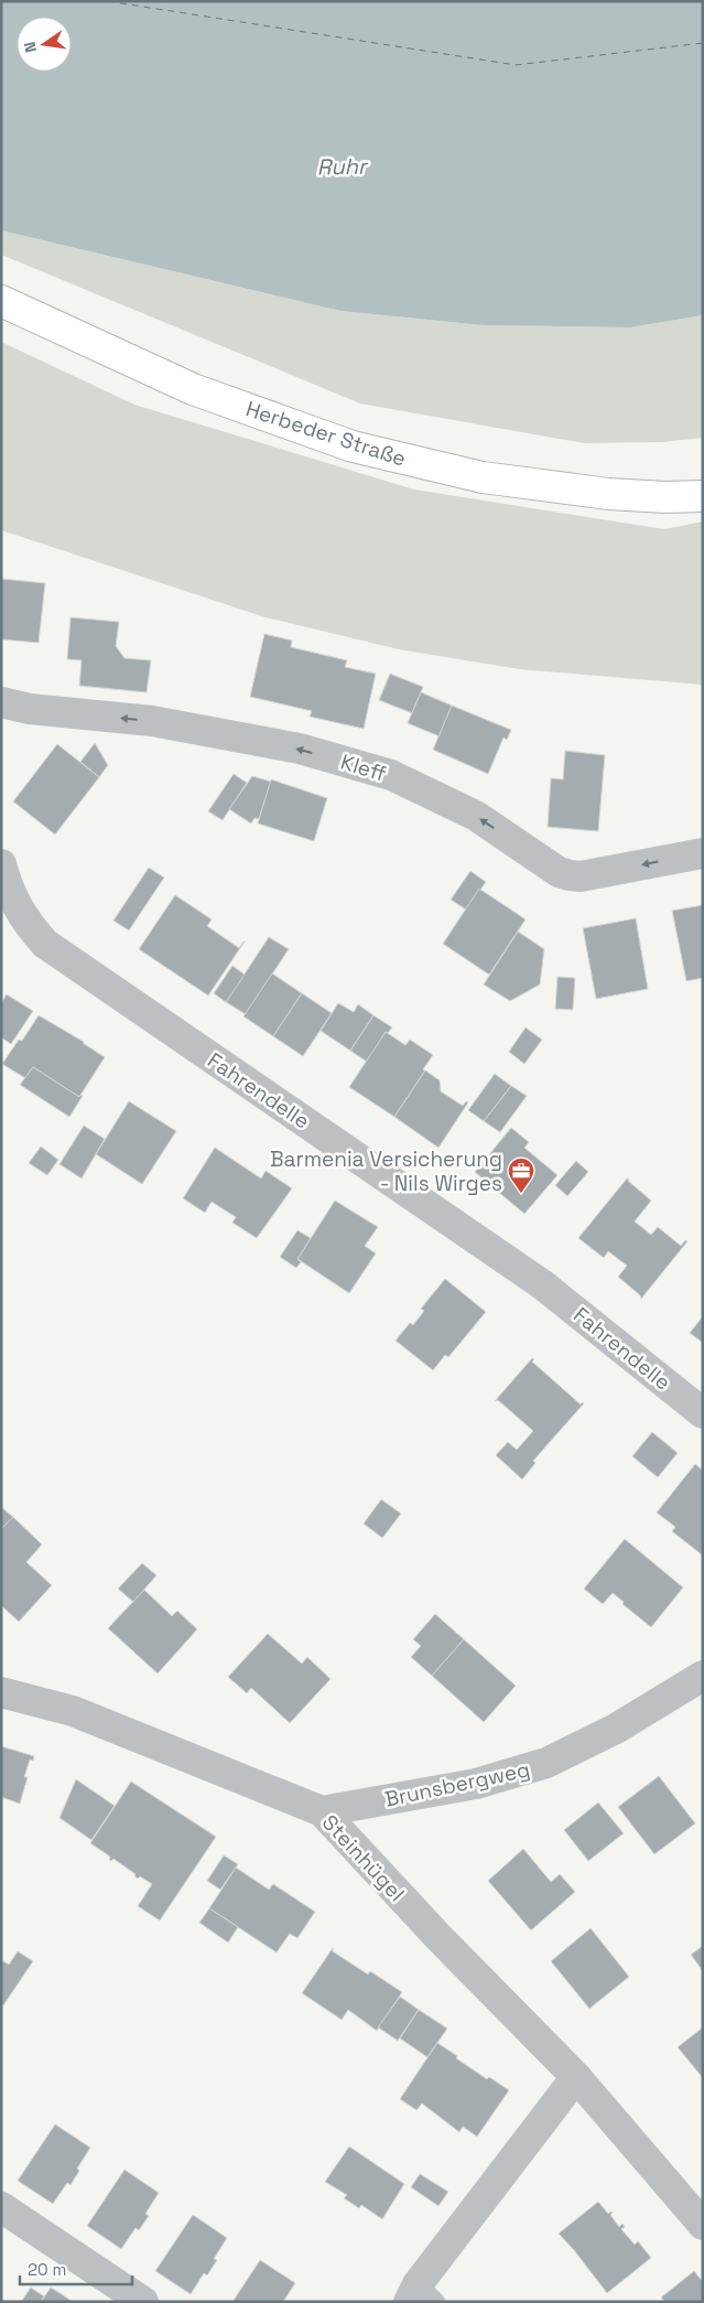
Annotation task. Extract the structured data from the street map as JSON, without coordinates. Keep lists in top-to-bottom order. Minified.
{"streets":{"main road":["Herbeder Straße"],"street":["Kleff","Fahrendelle","Brunsbergweg","Steinhügel"]},"crossings":[["Brunsbergweg","Steinhügel"]],"one_way":["Kleff"],"water":["Ruhr"],"places":{"office":["Barmenia Versicherung - Nils Wirges"]},"scale_bar":"20 m","north":"left"}
